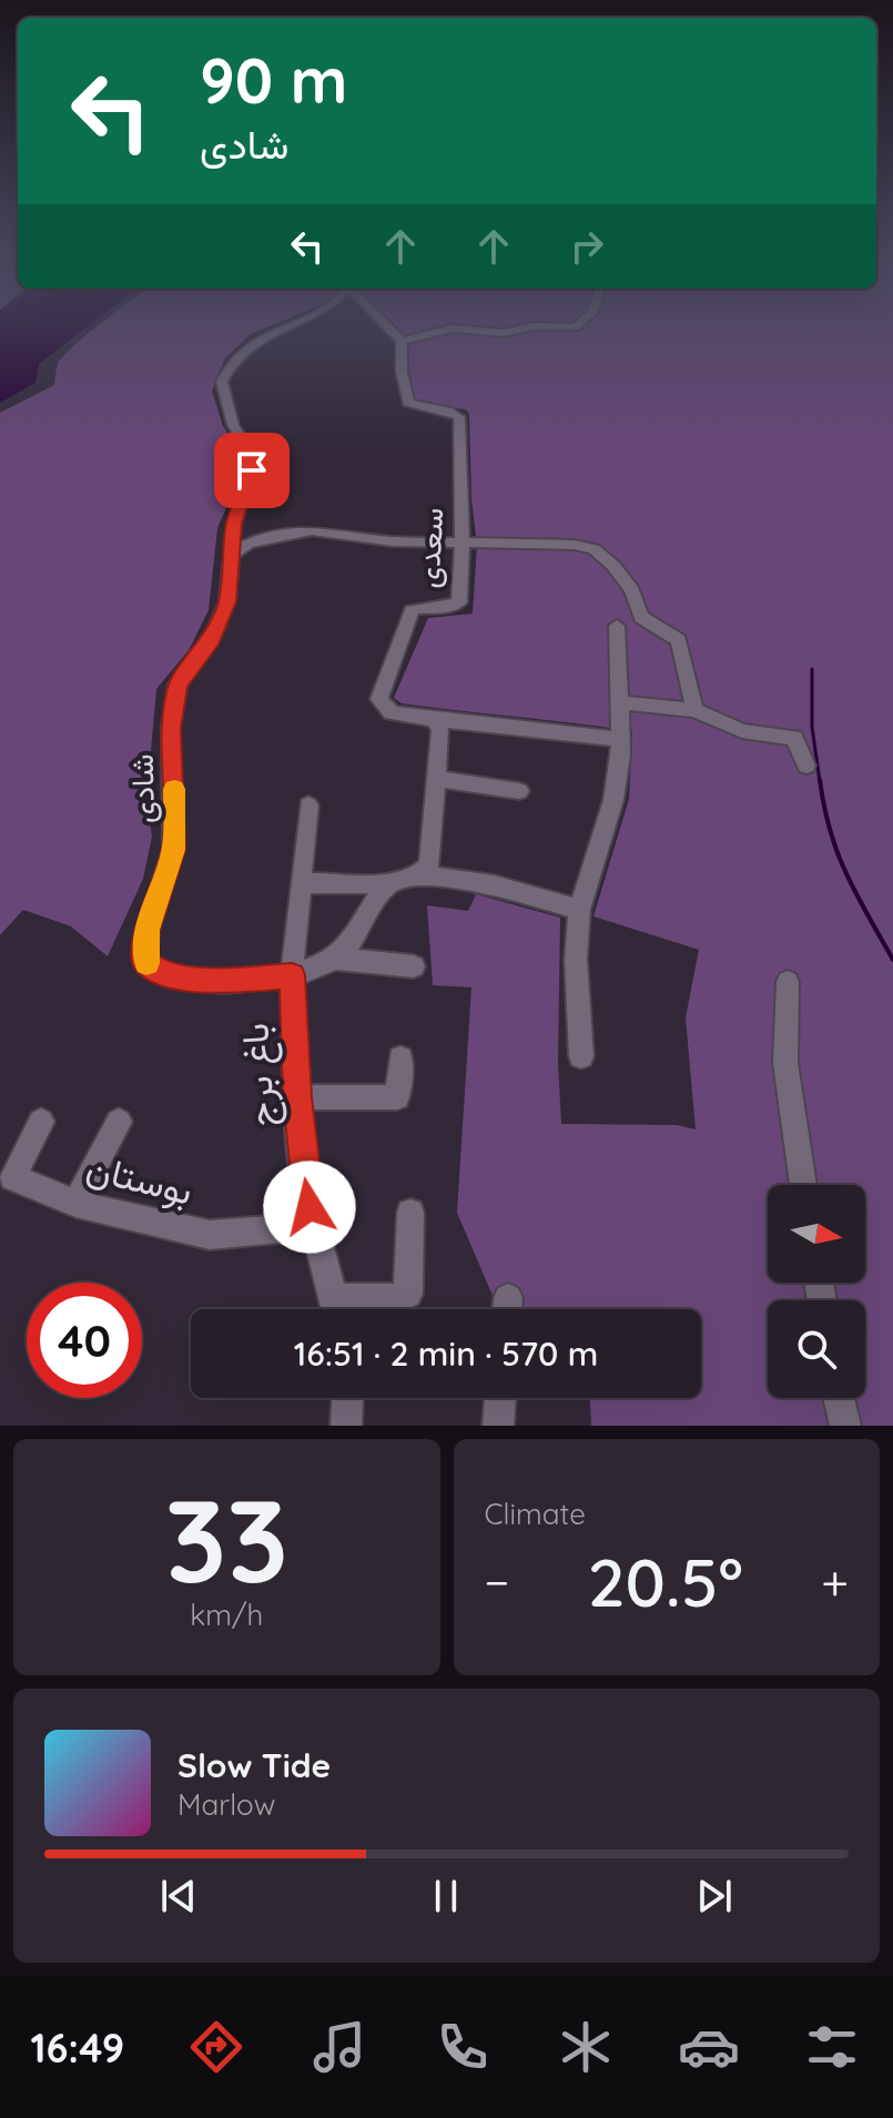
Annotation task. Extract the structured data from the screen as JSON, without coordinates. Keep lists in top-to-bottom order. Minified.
{"streets":{"street":["سعدی","شادی","باغ برج","بوستان"]},"crossings":[["شادی","باغ برج"],["باغ برج","بوستان"]],"north":"right","page":{"turn":["90 m","شادی"],"limit":"40","trip":"16:51 · 2 min · 570 m","tile":[["33","km/h"],"Climate"],"heat":["−","20.5°","+"],"song":["Slow Tide","Marlow"],"tabs":"16:49"}}
